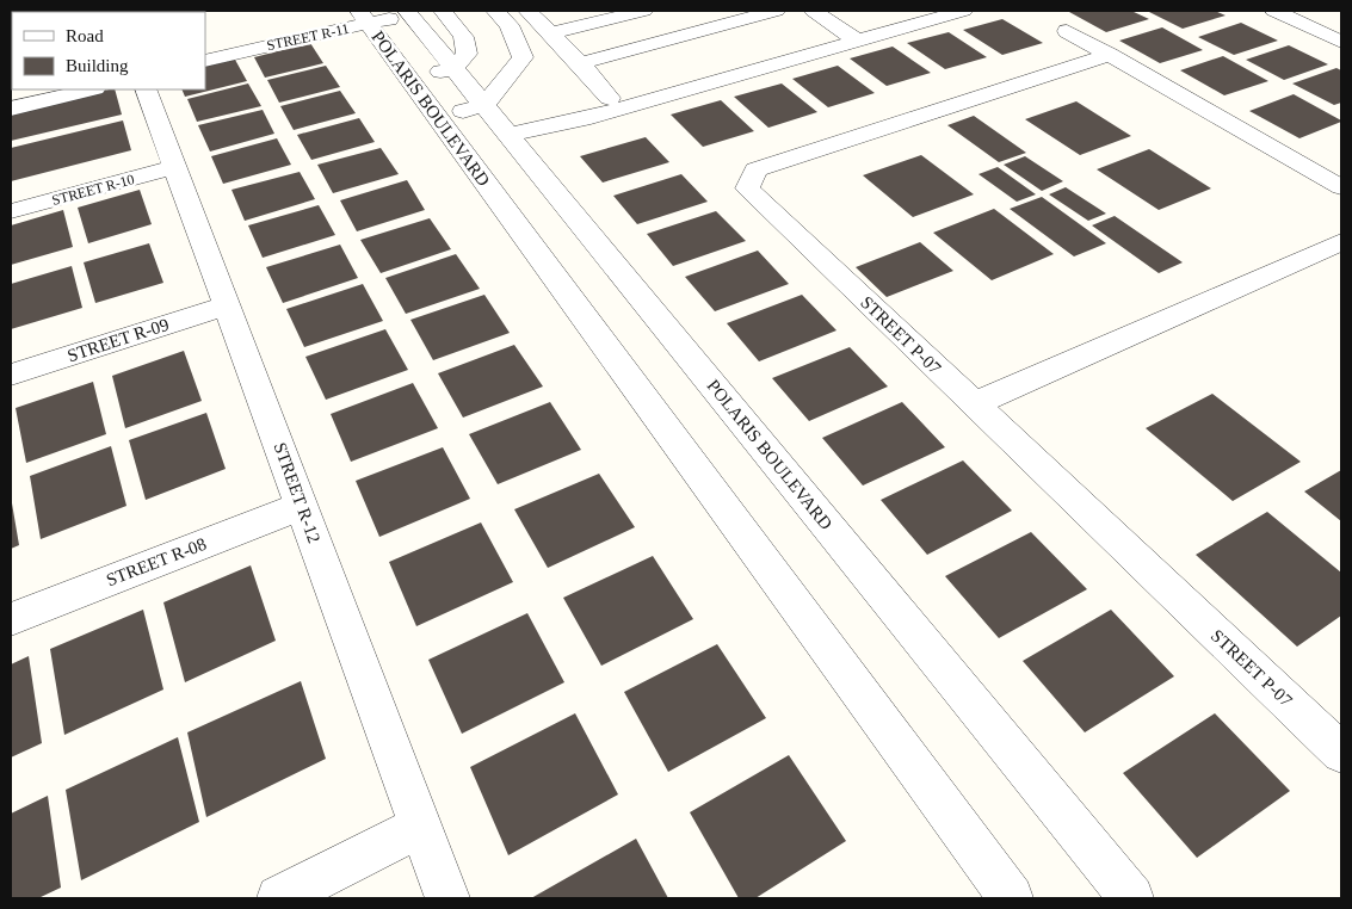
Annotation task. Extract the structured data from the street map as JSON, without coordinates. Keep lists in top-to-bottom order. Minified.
{"streets":{"street":["STREET R-11","POLARIS BOULEVARD","STREET R-10","STREET P-07","STREET R-09","STREET R-12","STREET R-08"]},"crossings":[["STREET R-11","POLARIS BOULEVARD"],["STREET R-10","STREET R-12"],["STREET R-09","STREET R-12"],["STREET R-12","STREET R-08"]],"legend":["Road","Building"]}
